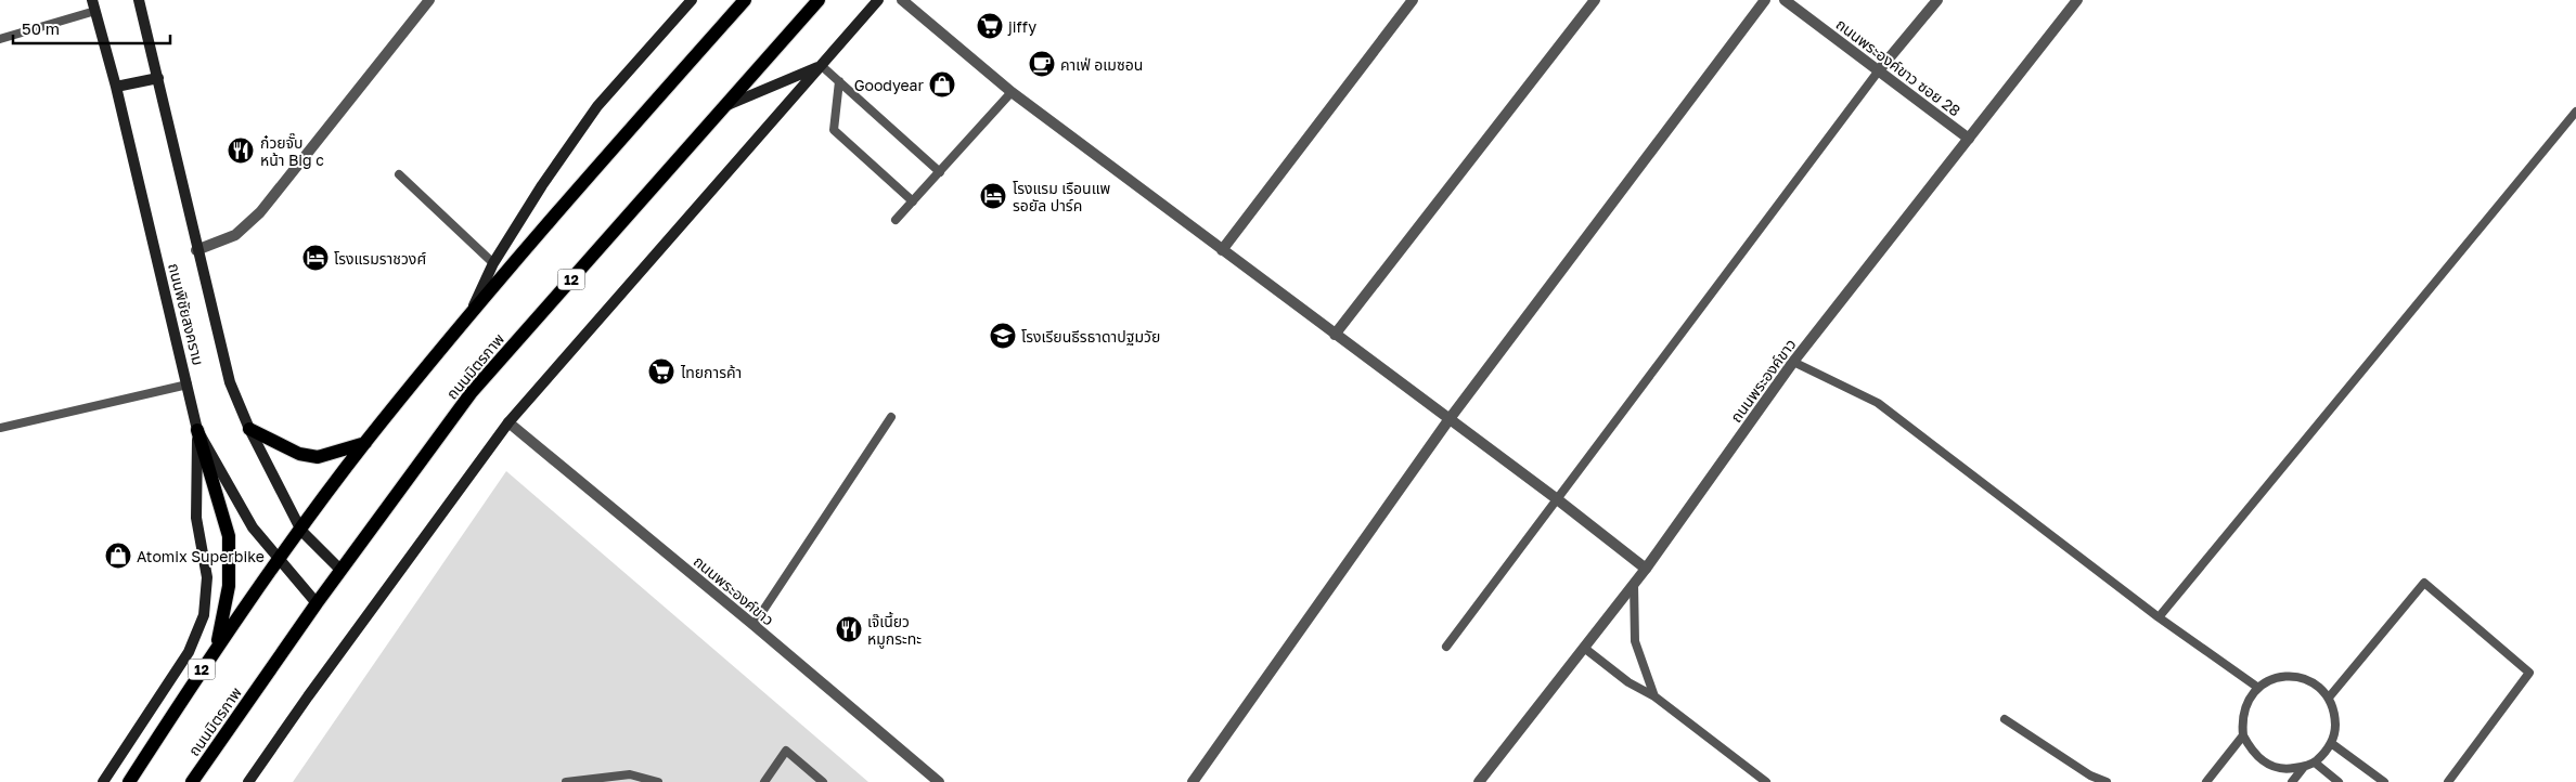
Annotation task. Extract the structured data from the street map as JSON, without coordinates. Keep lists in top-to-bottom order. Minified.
{"streets":{"main road":["12","ถนนพิชัยสงคราม","ถนนมิตรภาพ"],"street":["ถนนพระองค์ขาว ซอย 28","ถนนพระองค์ขาว"]},"crossings":[["ถนนพระองค์ขาว ซอย 28","ถนนพระองค์ขาว"],["12","ถนนพิชัยสงคราม"],["ถนนพิชัยสงคราม","ถนนมิตรภาพ"]],"places":{"supermarket":["jiffy","ไทยการค้า"],"cafe":["คาเฟ่ อเมซอน"],"shop":["Goodyear","Atomix Superbike"],"restaurant":["ก๋วยจั๊บ หน้า Big c","เจ๊เนี้ยว หมูกระทะ"],"hotel":["โรงแรม เรือนแพ รอยัล ปาร์ค","โรงแรมราชวงศ์"],"school or university":["โรงเรียนธีรธาดาปฐมวัย"]},"scale_bar":"50 m"}
